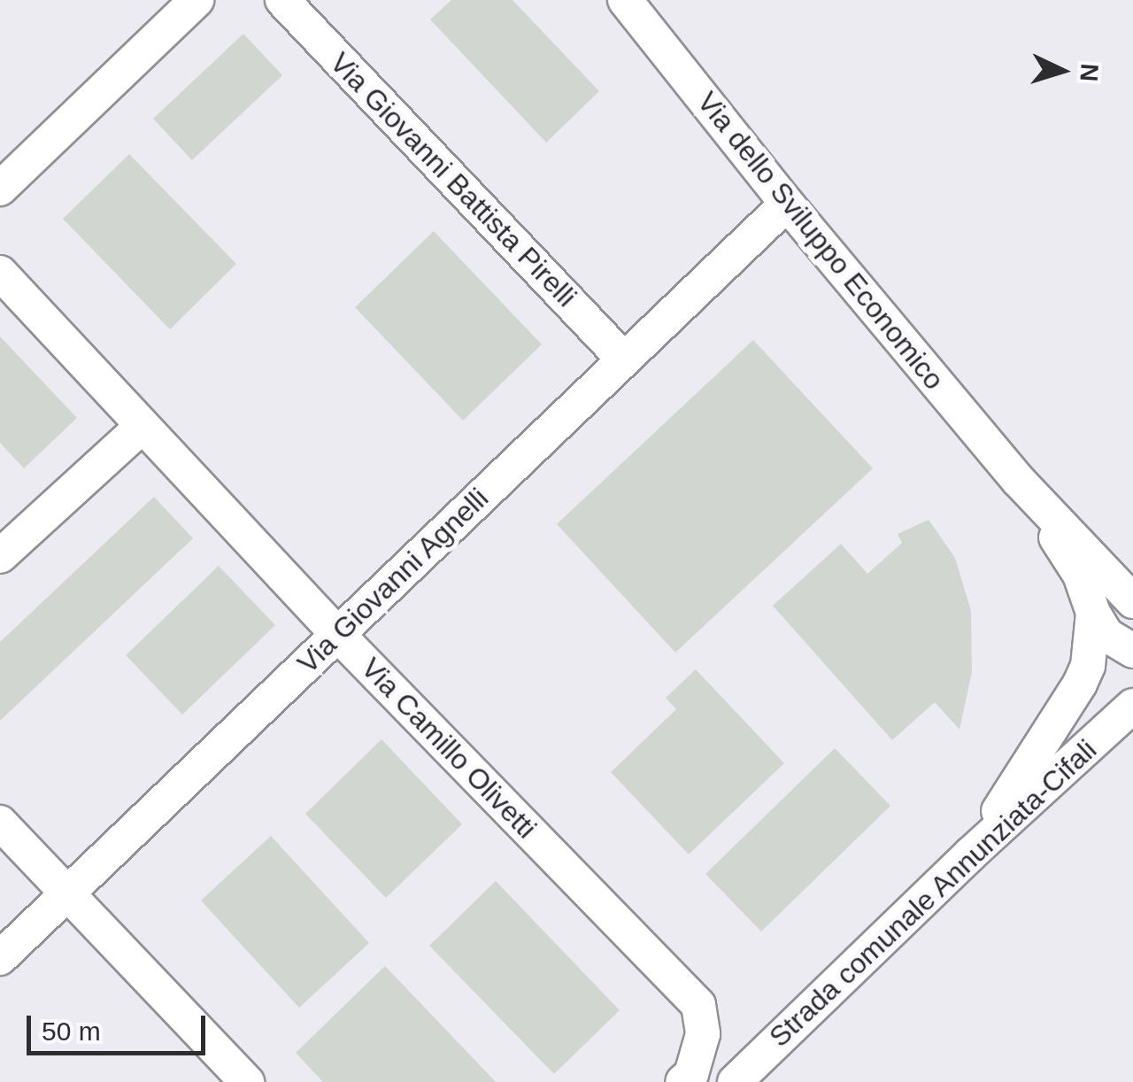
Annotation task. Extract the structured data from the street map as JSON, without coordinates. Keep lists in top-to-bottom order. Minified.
{"streets":{"street":["Via Giovanni Battista Pirelli","Via dello Sviluppo Economico","Via Giovanni Agnelli","Via Camillo Olivetti","Strada comunale Annunziata-Cifali"]},"crossings":[["Via Giovanni Battista Pirelli","Via Giovanni Agnelli"],["Via dello Sviluppo Economico","Via Giovanni Agnelli"],["Via Giovanni Agnelli","Via Camillo Olivetti"]],"scale_bar":"50 m","north":"right"}
